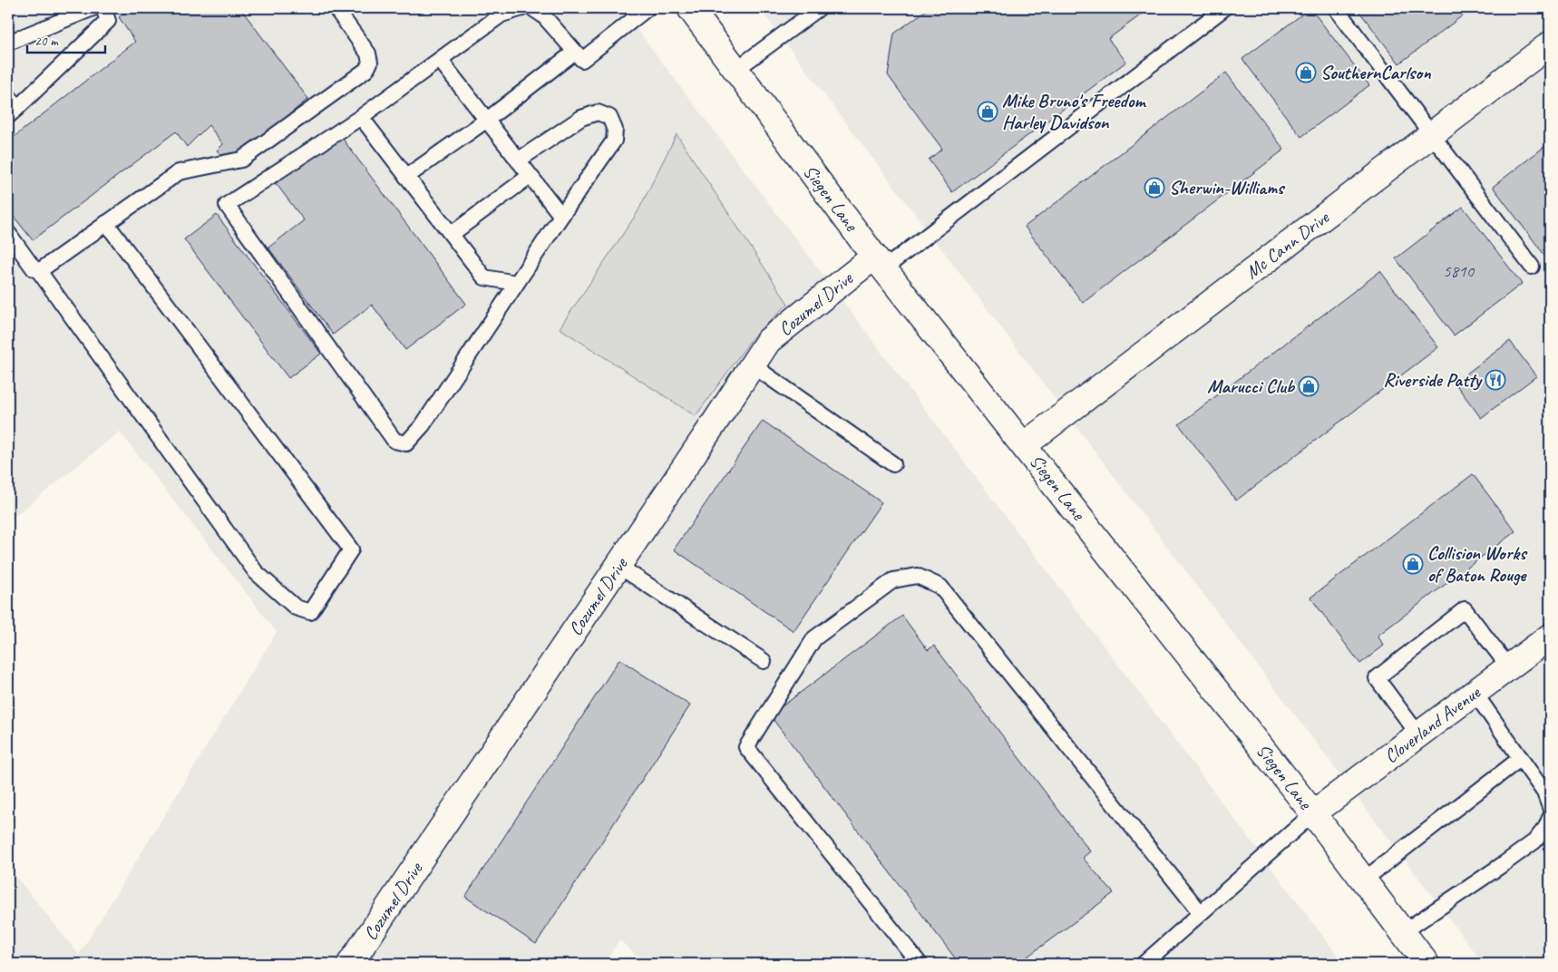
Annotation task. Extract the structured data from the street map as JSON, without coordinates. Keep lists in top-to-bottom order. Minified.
{"streets":{"street":["Siegen Lane","Mc Cann Drive","Cozumel Drive","Cloverland Avenue"]},"crossings":[["Siegen Lane","Mc Cann Drive"],["Siegen Lane","Cozumel Drive"],["Siegen Lane","Cloverland Avenue"]],"places":{"shop":["SouthernCarlson","Mike Bruno's Freedom Harley Davidson","Sherwin-Williams","Marucci Club","Collision Works of Baton Rouge"],"restaurant":["Riverside Patty"]},"house_numbers":["5810"],"scale_bar":"20 m"}
